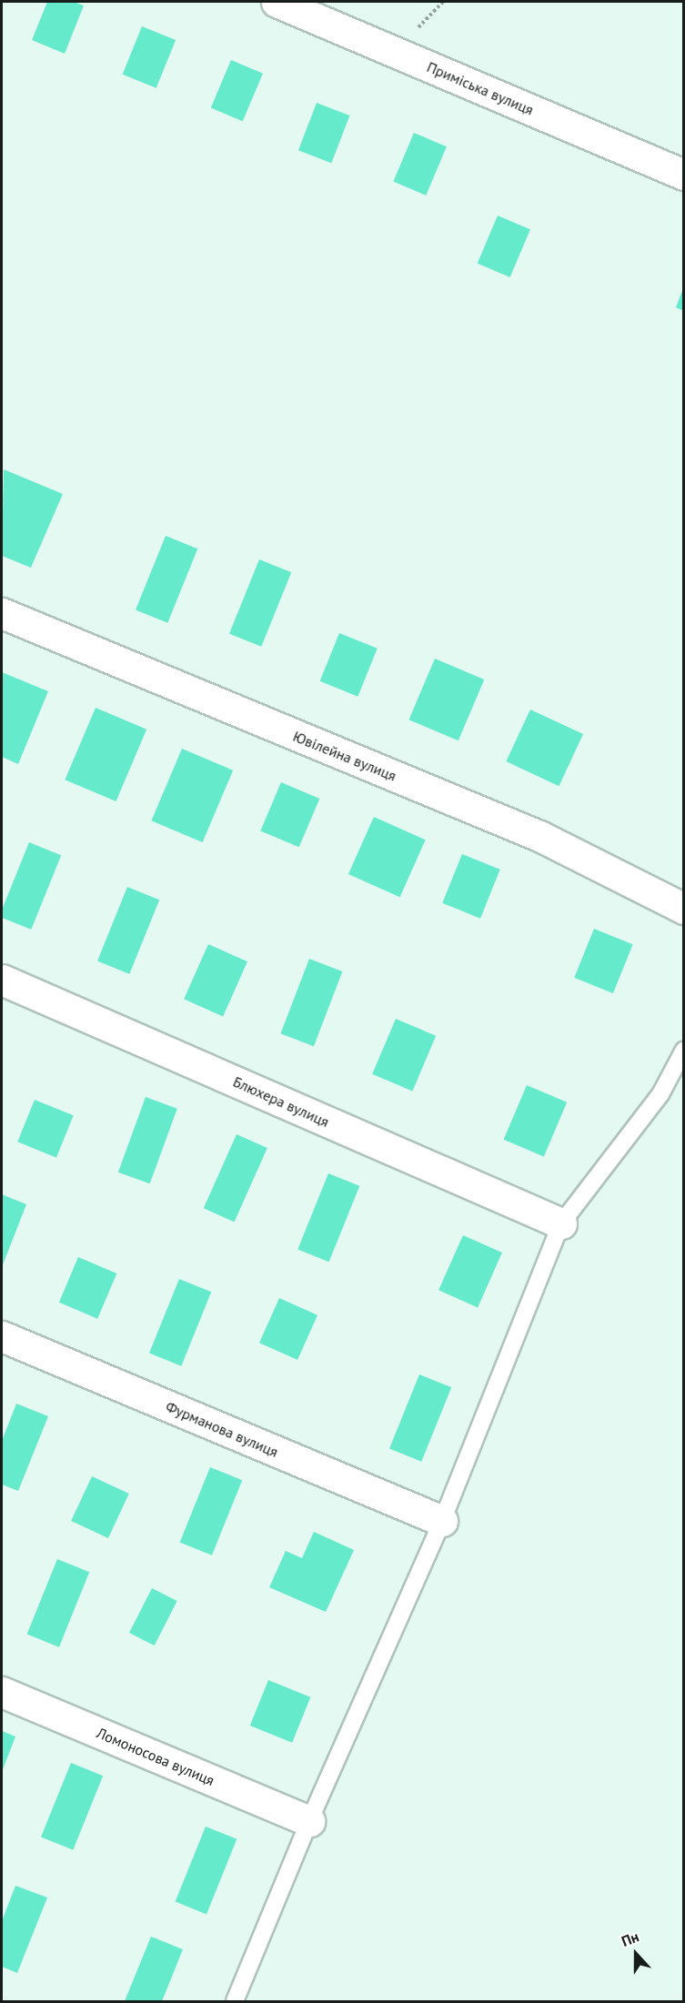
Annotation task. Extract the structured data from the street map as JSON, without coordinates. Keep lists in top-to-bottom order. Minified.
{"streets":{"street":["Приміська вулиця","Ювілейна вулиця","Блюхера вулиця","Фурманова вулиця","Ломоносова вулиця"]},"north":"top"}
